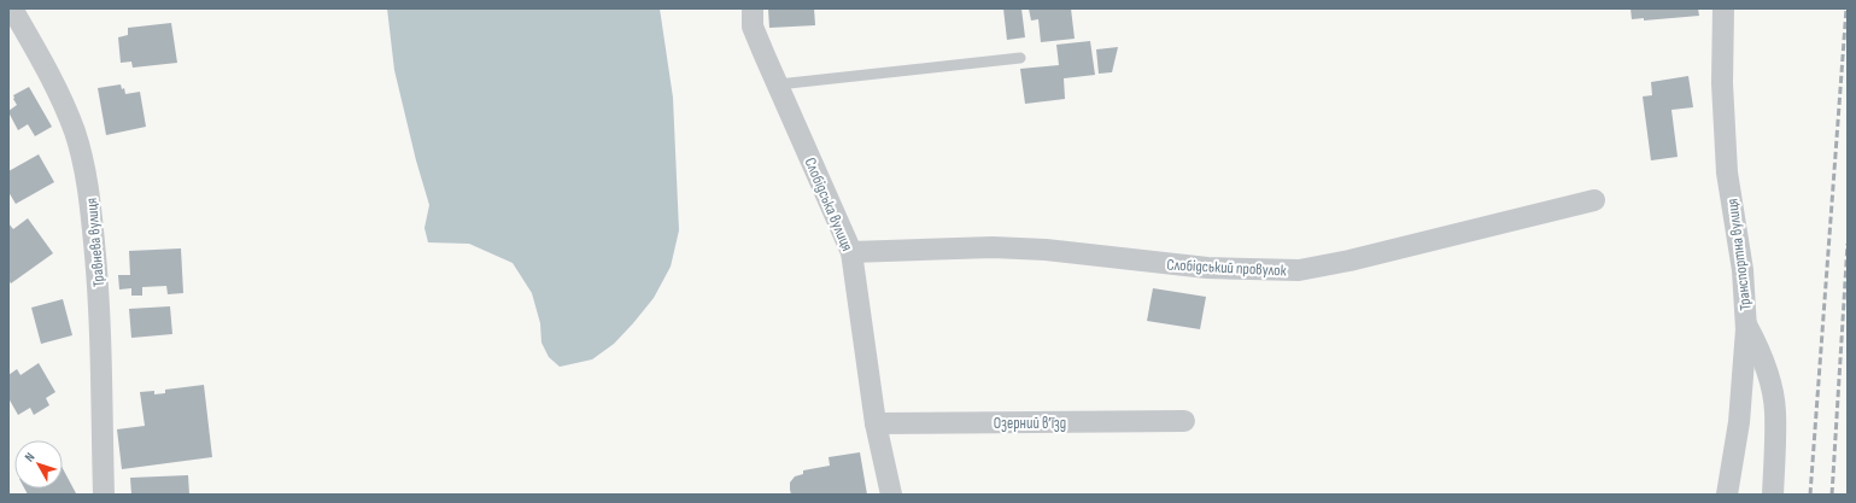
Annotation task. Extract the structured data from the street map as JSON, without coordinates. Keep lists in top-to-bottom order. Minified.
{"streets":{"street":["Слобідська вулиця","Травнева вулиця","Транспортна вулиця","Слобідський провулок","Озерний в’їзд"]},"crossings":[["Слобідська вулиця","Слобідський провулок"],["Слобідська вулиця","Озерний в’їзд"]],"north":"top left"}
